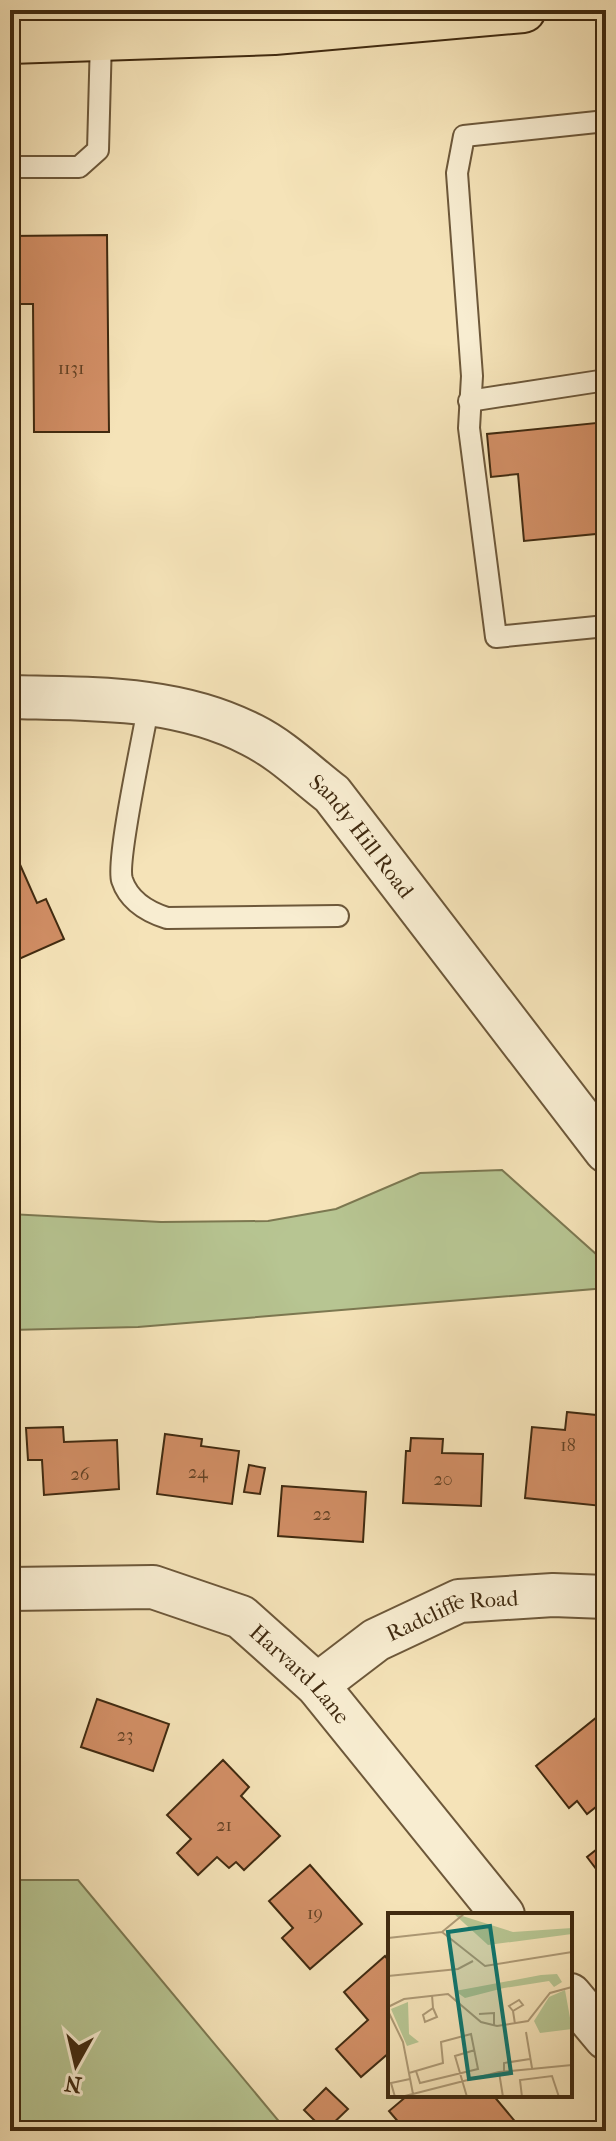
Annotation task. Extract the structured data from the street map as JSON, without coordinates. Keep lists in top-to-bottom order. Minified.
{"streets":{"street":["Sandy Hill Road","Radcliffe Road","Harvard Lane"]},"crossings":[["Radcliffe Road","Harvard Lane"]],"house_numbers":["1131","18","24","26","20","22","23","21","19"],"north":"bottom"}
